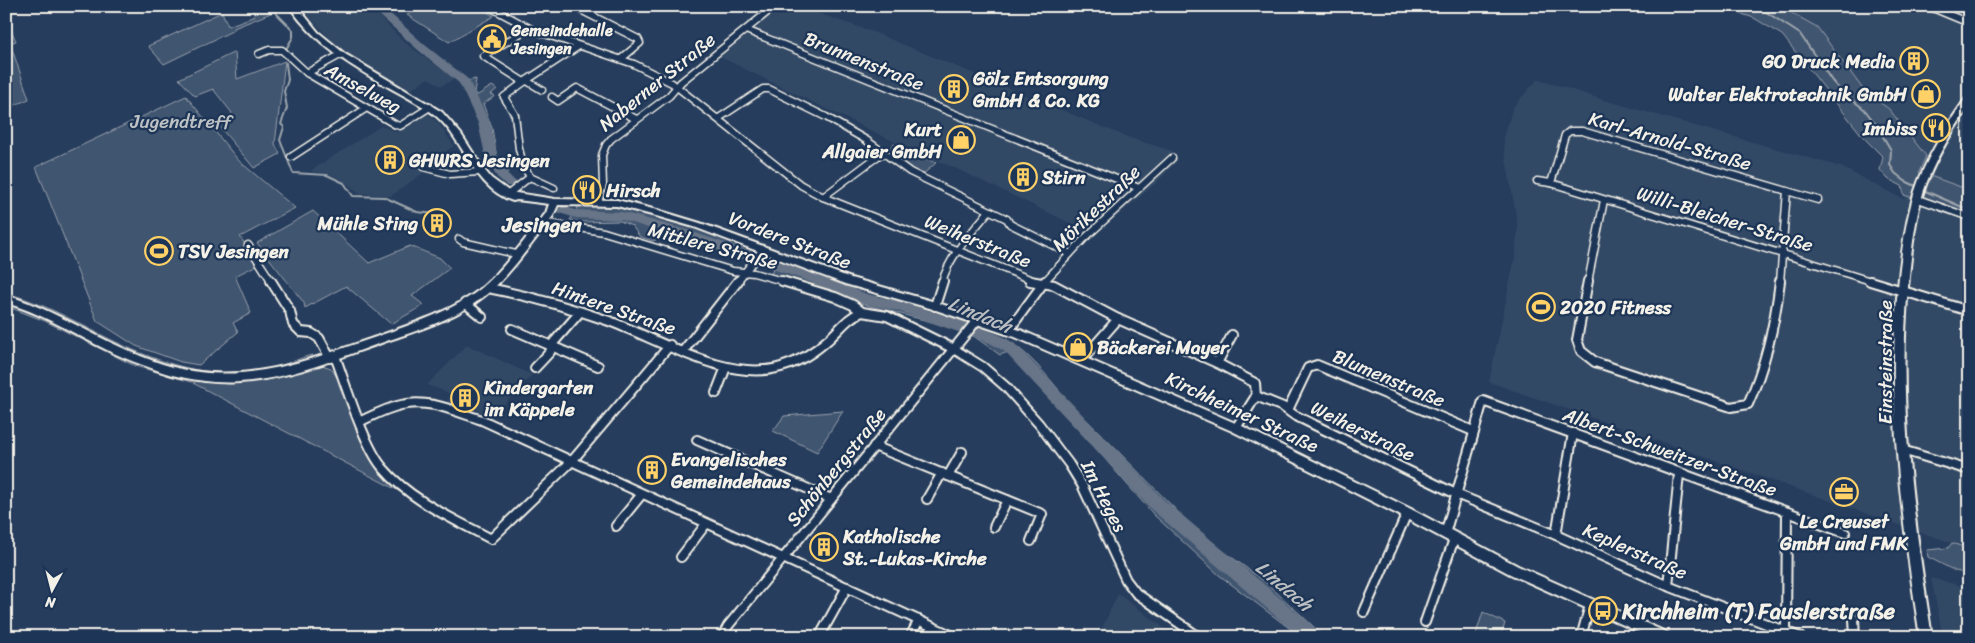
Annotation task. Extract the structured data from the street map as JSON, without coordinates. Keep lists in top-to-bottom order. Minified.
{"streets":{"main road":["Vordere Straße","Einsteinstraße","Kirchheimer Straße"],"street":["Brunnenstraße","Naberner Straße","Amselweg","Karl-Arnold-Straße","Mörikestraße","Willi-Bleicher-Straße","Weiherstraße","Mittlere Straße","Hintere Straße","Blumenstraße","Albert-Schweitzer-Straße","Schönbergstraße","Im Heges","Keplerstraße"]},"crossings":[["Brunnenstraße","Naberner Straße"],["Brunnenstraße","Mörikestraße"],["Naberner Straße","Vordere Straße"],["Naberner Straße","Weiherstraße"],["Amselweg","Vordere Straße"],["Karl-Arnold-Straße","Willi-Bleicher-Straße"],["Mörikestraße","Vordere Straße"],["Mörikestraße","Weiherstraße"],["Mörikestraße","Kirchheimer Straße"],["Willi-Bleicher-Straße","Einsteinstraße"],["Vordere Straße","Kirchheimer Straße"],["Vordere Straße","Schönbergstraße"],["Weiherstraße","Blumenstraße"],["Weiherstraße","Keplerstraße"],["Mittlere Straße","Hintere Straße"],["Mittlere Straße","Schönbergstraße"],["Mittlere Straße","Im Heges"],["Blumenstraße","Albert-Schweitzer-Straße"],["Schönbergstraße","Im Heges"]],"districts":["Jesingen"],"water":["Lindach"],"parks":["Jugendtreff"],"places":{"public building":["Gemeindehalle Jesingen"],"building":["GO Druck Media","Gölz Entsorgung GmbH & Co. KG","GHWRS Jesingen","Stirn","Mühle Sting","Kindergarten im Käppele","Evangelisches Gemeindehaus","Katholische St.-Lukas-Kirche"],"shop":["Walter Elektrotechnik GmbH","Kurt Allgaier GmbH","Bäckerei Mayer"],"restaurant":["Imbiss","Hirsch"],"sports":["TSV Jesingen","2020 Fitness"],"office":["Le Creuset GmbH und FMK"],"bus stop":["Kirchheim (T) Fauslerstraße"]},"north":"bottom"}
